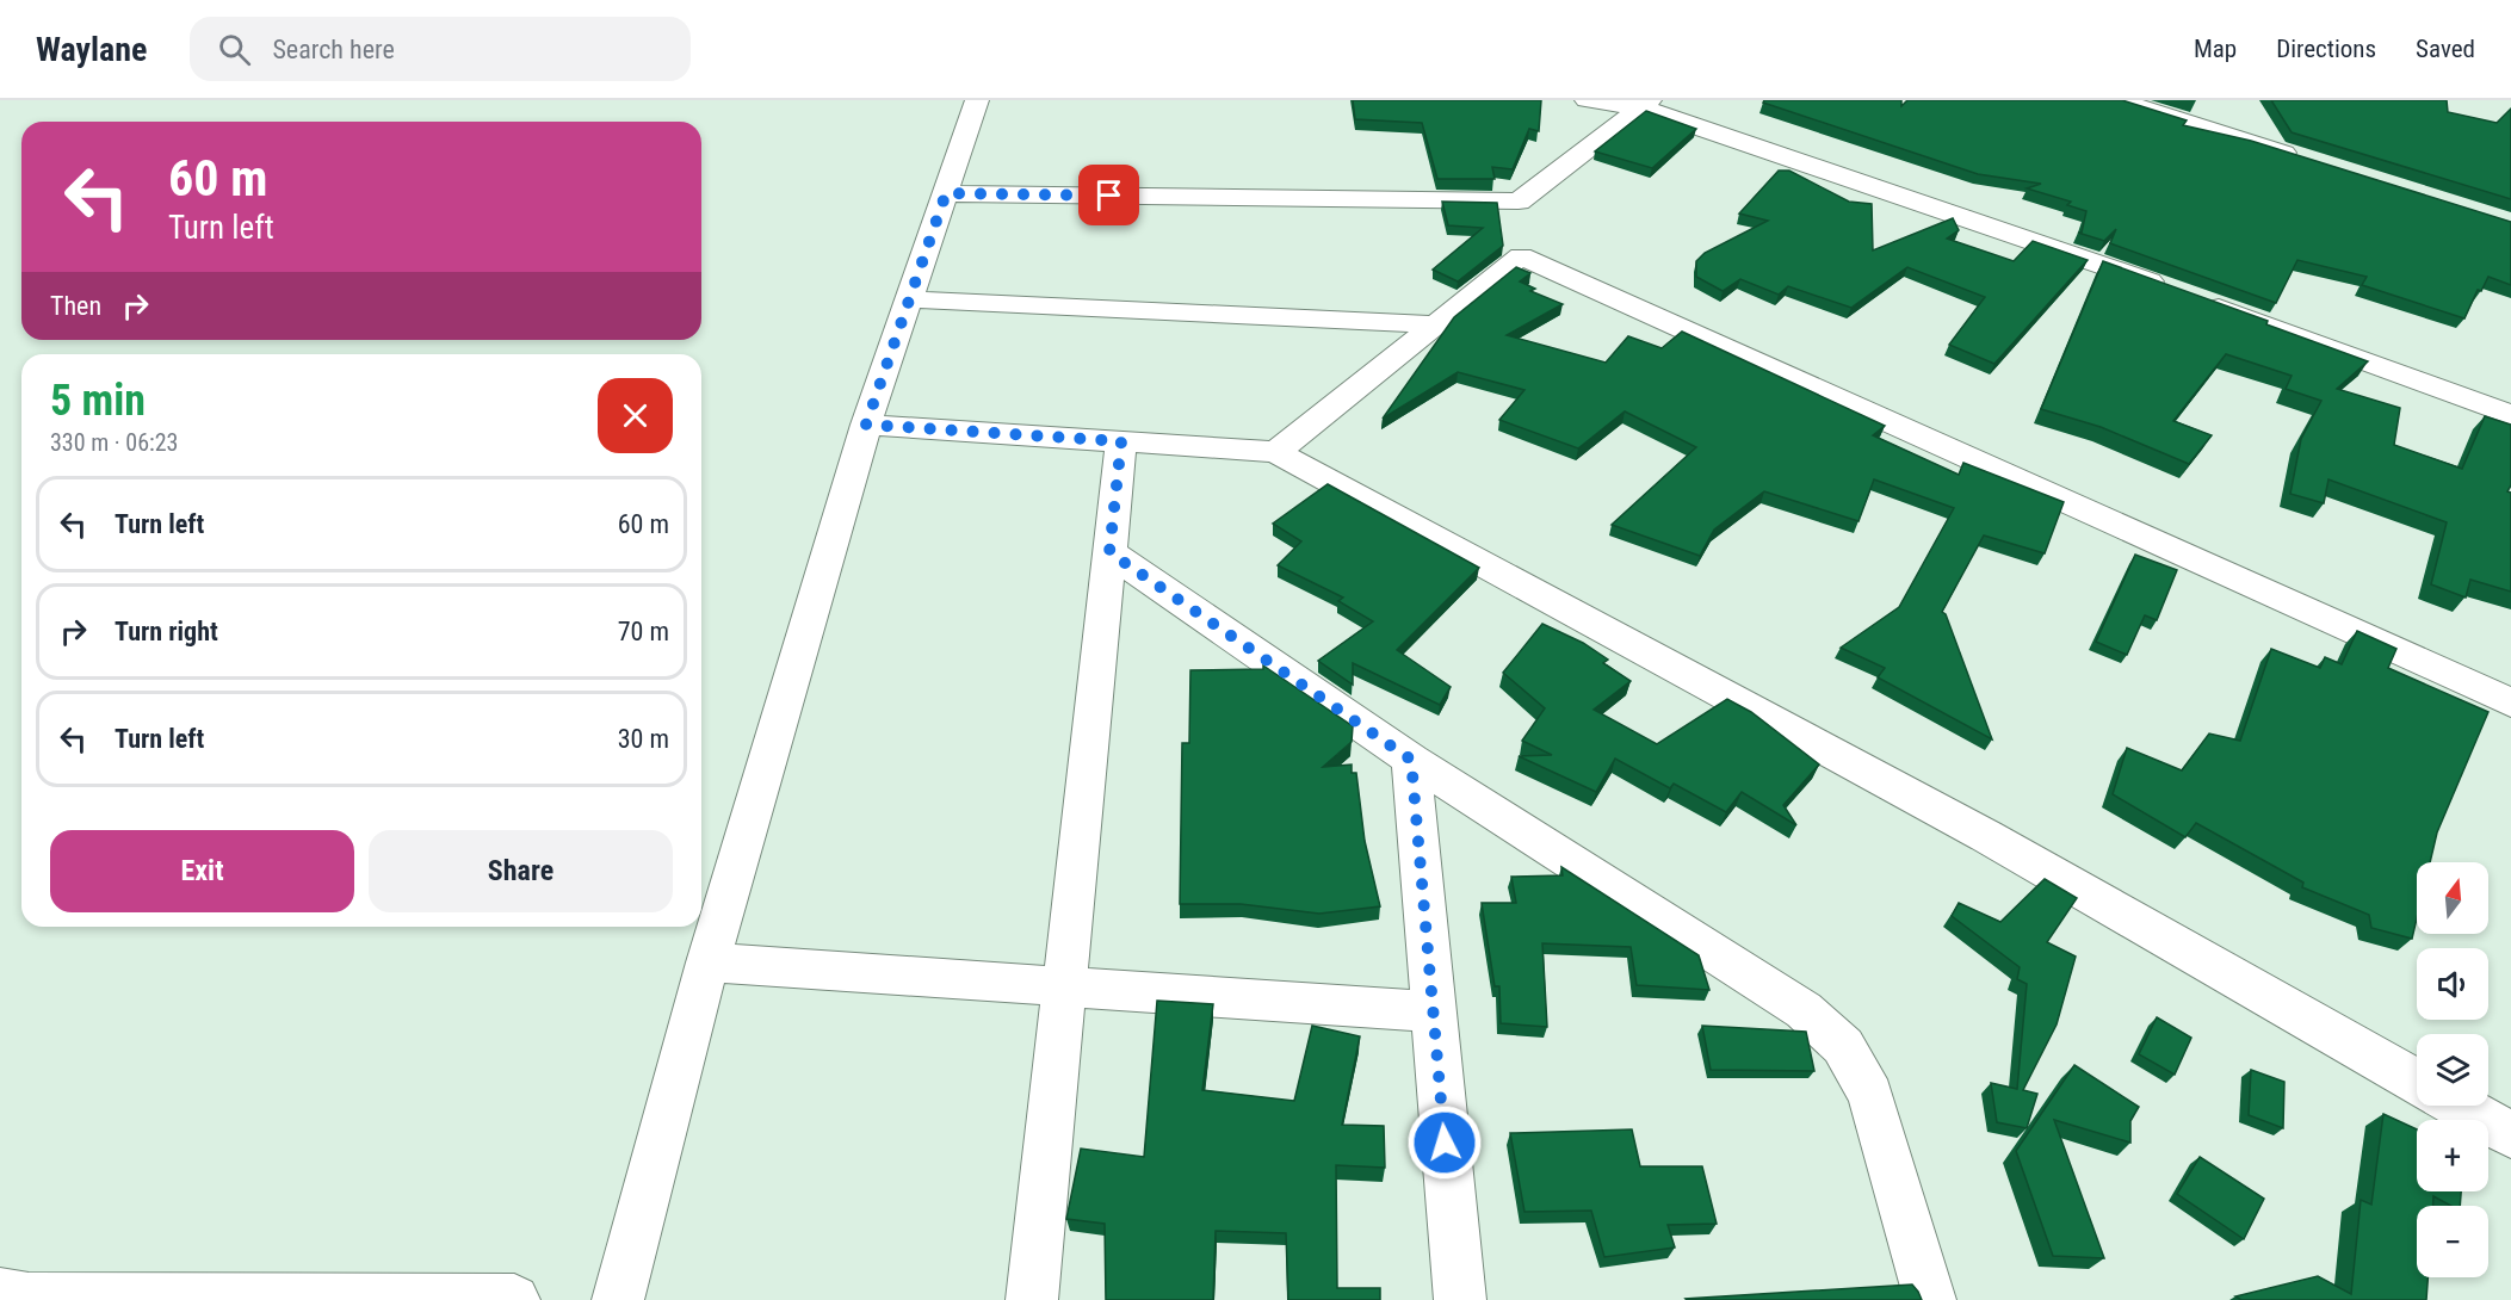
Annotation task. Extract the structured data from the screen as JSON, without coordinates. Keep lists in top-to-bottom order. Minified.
{"north":"top","page":{"header":"Waylane","search":"Search here","nav":["Map","Directions","Saved"],"turn":["60 m","Turn left"],"then":"Then","heading":["5 min","330 m · 06:23"],"list":[{"name":"Turn left","value":"60 m"},{"name":"Turn right","value":"70 m"},{"name":"Turn left","value":"30 m"}],"buttons":["Exit","Share"],"map_buttons":["+","−"]}}
